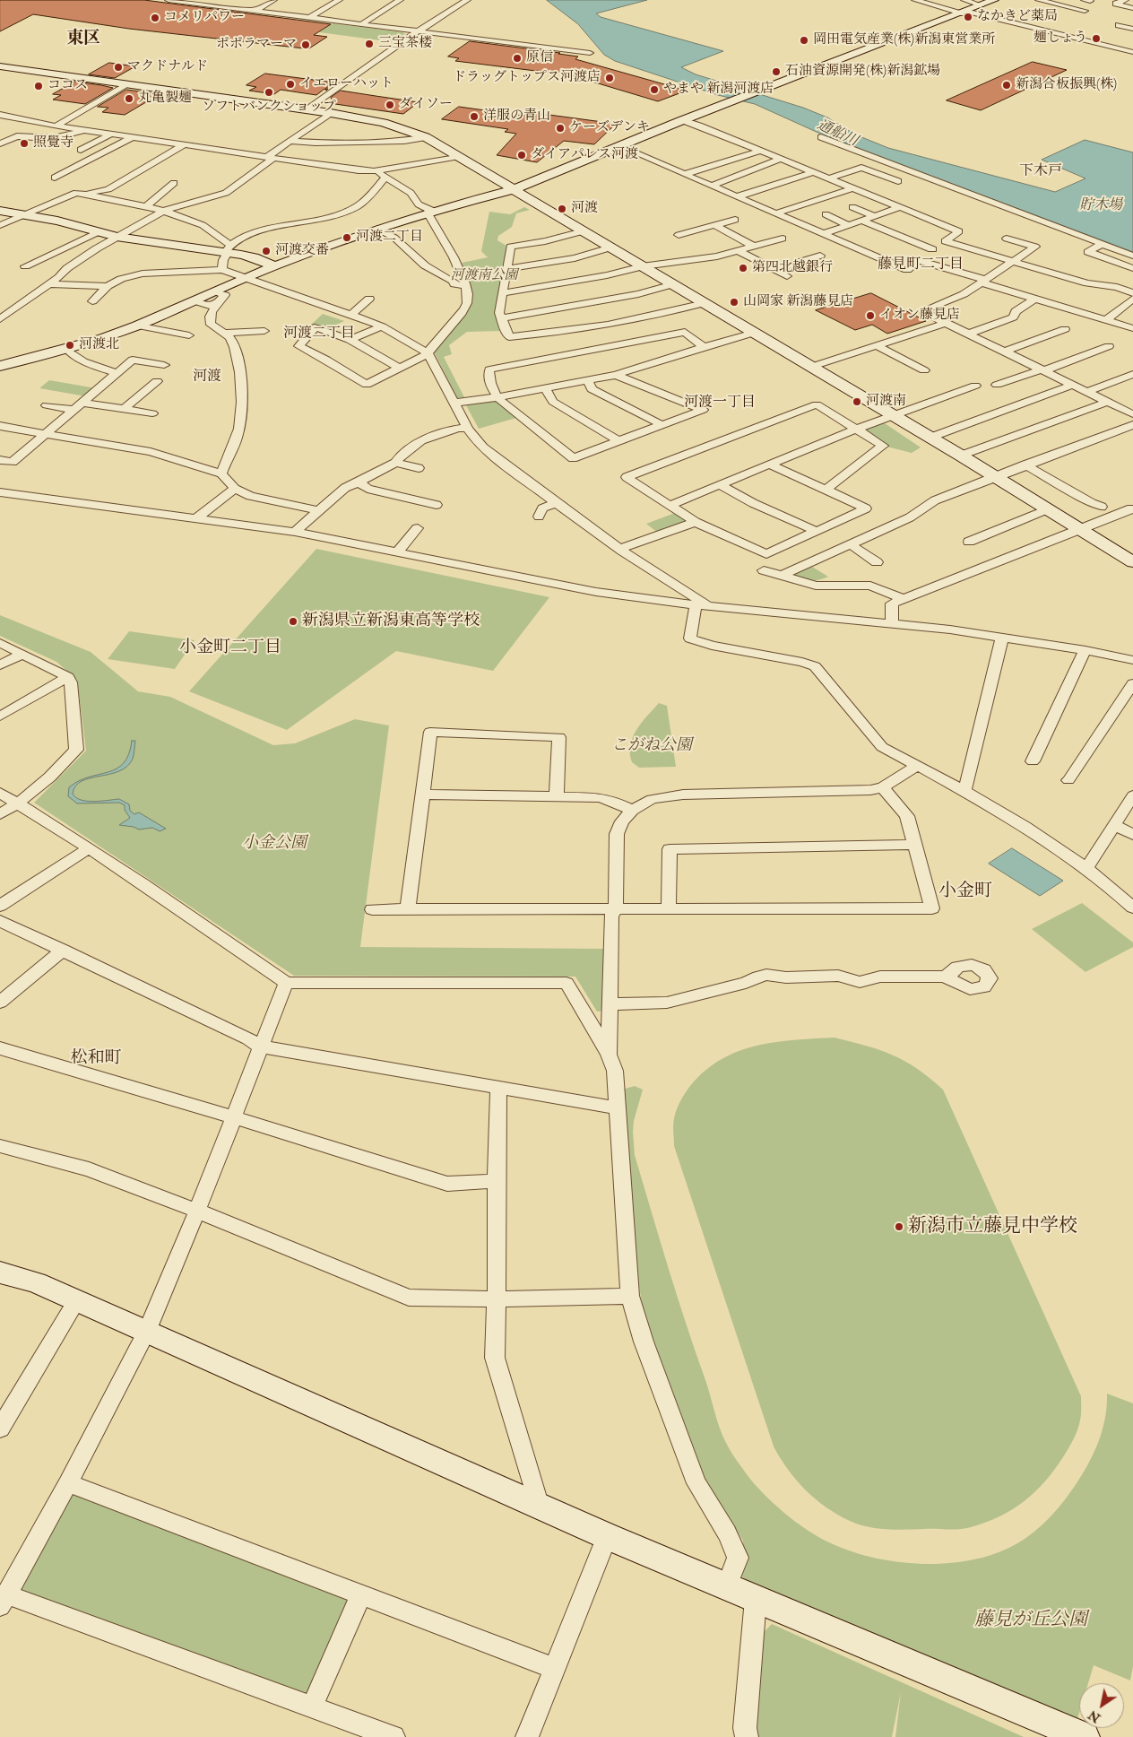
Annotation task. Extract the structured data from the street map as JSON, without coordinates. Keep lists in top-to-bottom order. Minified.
{"districts":["東区","下木戸","藤見町二丁目","河渡二丁目","河渡","河渡一丁目","小金町二丁目","小金町","松和町"],"water":["通船川","貯木場"],"parks":["河渡南公園","こがね公園","小金公園","藤見が丘公園"],"places":["なかきど薬局","コメリパワー","麺しょう","岡田電気産業(株)新潟東営業所","三宝茶楼","ポポラマーマ","原信","マクドナルド","石油資源開発(株)新潟鉱場","ドラッグトップス河渡店","イエローハット","新潟合板振興(株)","ココス","やまや 新潟河渡店","ソフトバンクショップ","丸亀製麺","ダイソー","洋服の青山","ケーズデンキ","照覺寺","ダイアパレス河渡","河渡","河渡二丁目","河渡交番","第四北越銀行","山岡家 新潟藤見店","イオン藤見店","河渡北","河渡南","新潟県立新潟東高等学校","新潟市立藤見中学校"],"north":"bottom left"}
